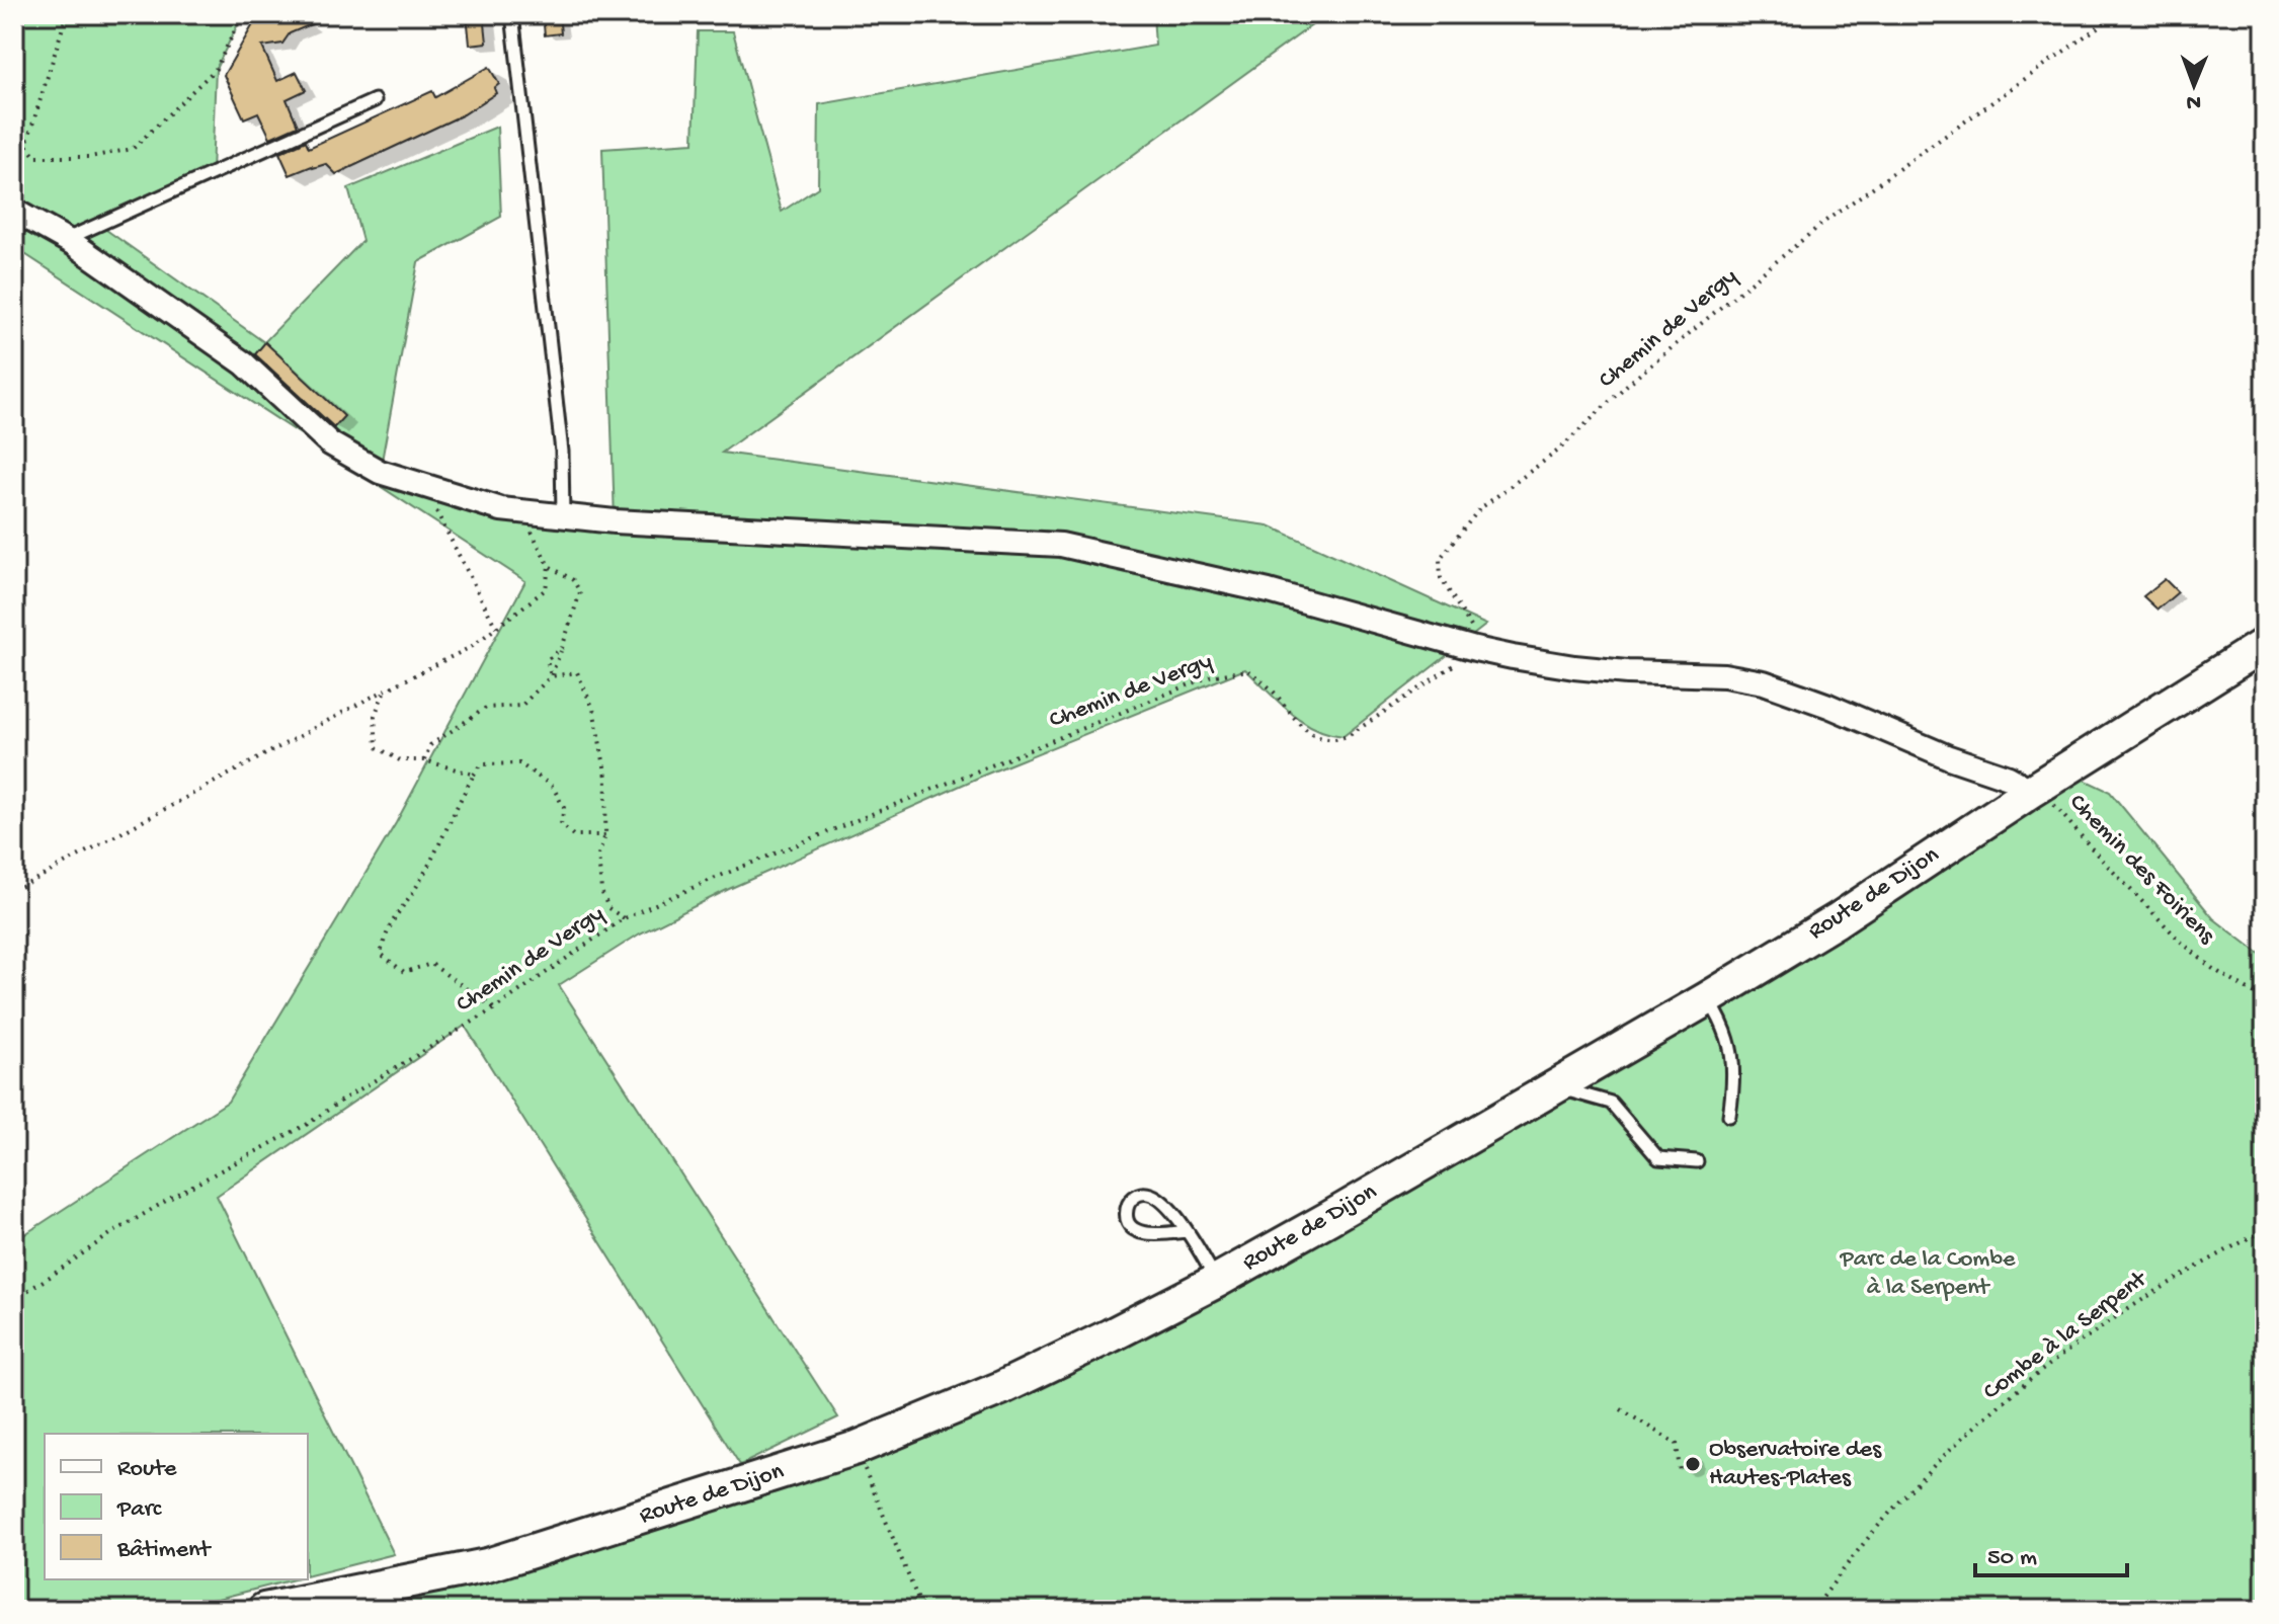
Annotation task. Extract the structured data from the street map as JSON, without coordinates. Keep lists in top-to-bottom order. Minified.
{"streets":{"main road":["Route de Dijon"],"path":["Chemin de Vergy","Chemin des Foiriens","Combe à la Serpent"]},"crossings":[["Chemin des Foiriens","Route de Dijon"]],"parks":["Parc de la Combe à la Serpent"],"places":["Observatoire des Hautes-Plates"],"legend":["Route","Parc","Bâtiment"],"scale_bar":"50 m","north":"bottom"}
